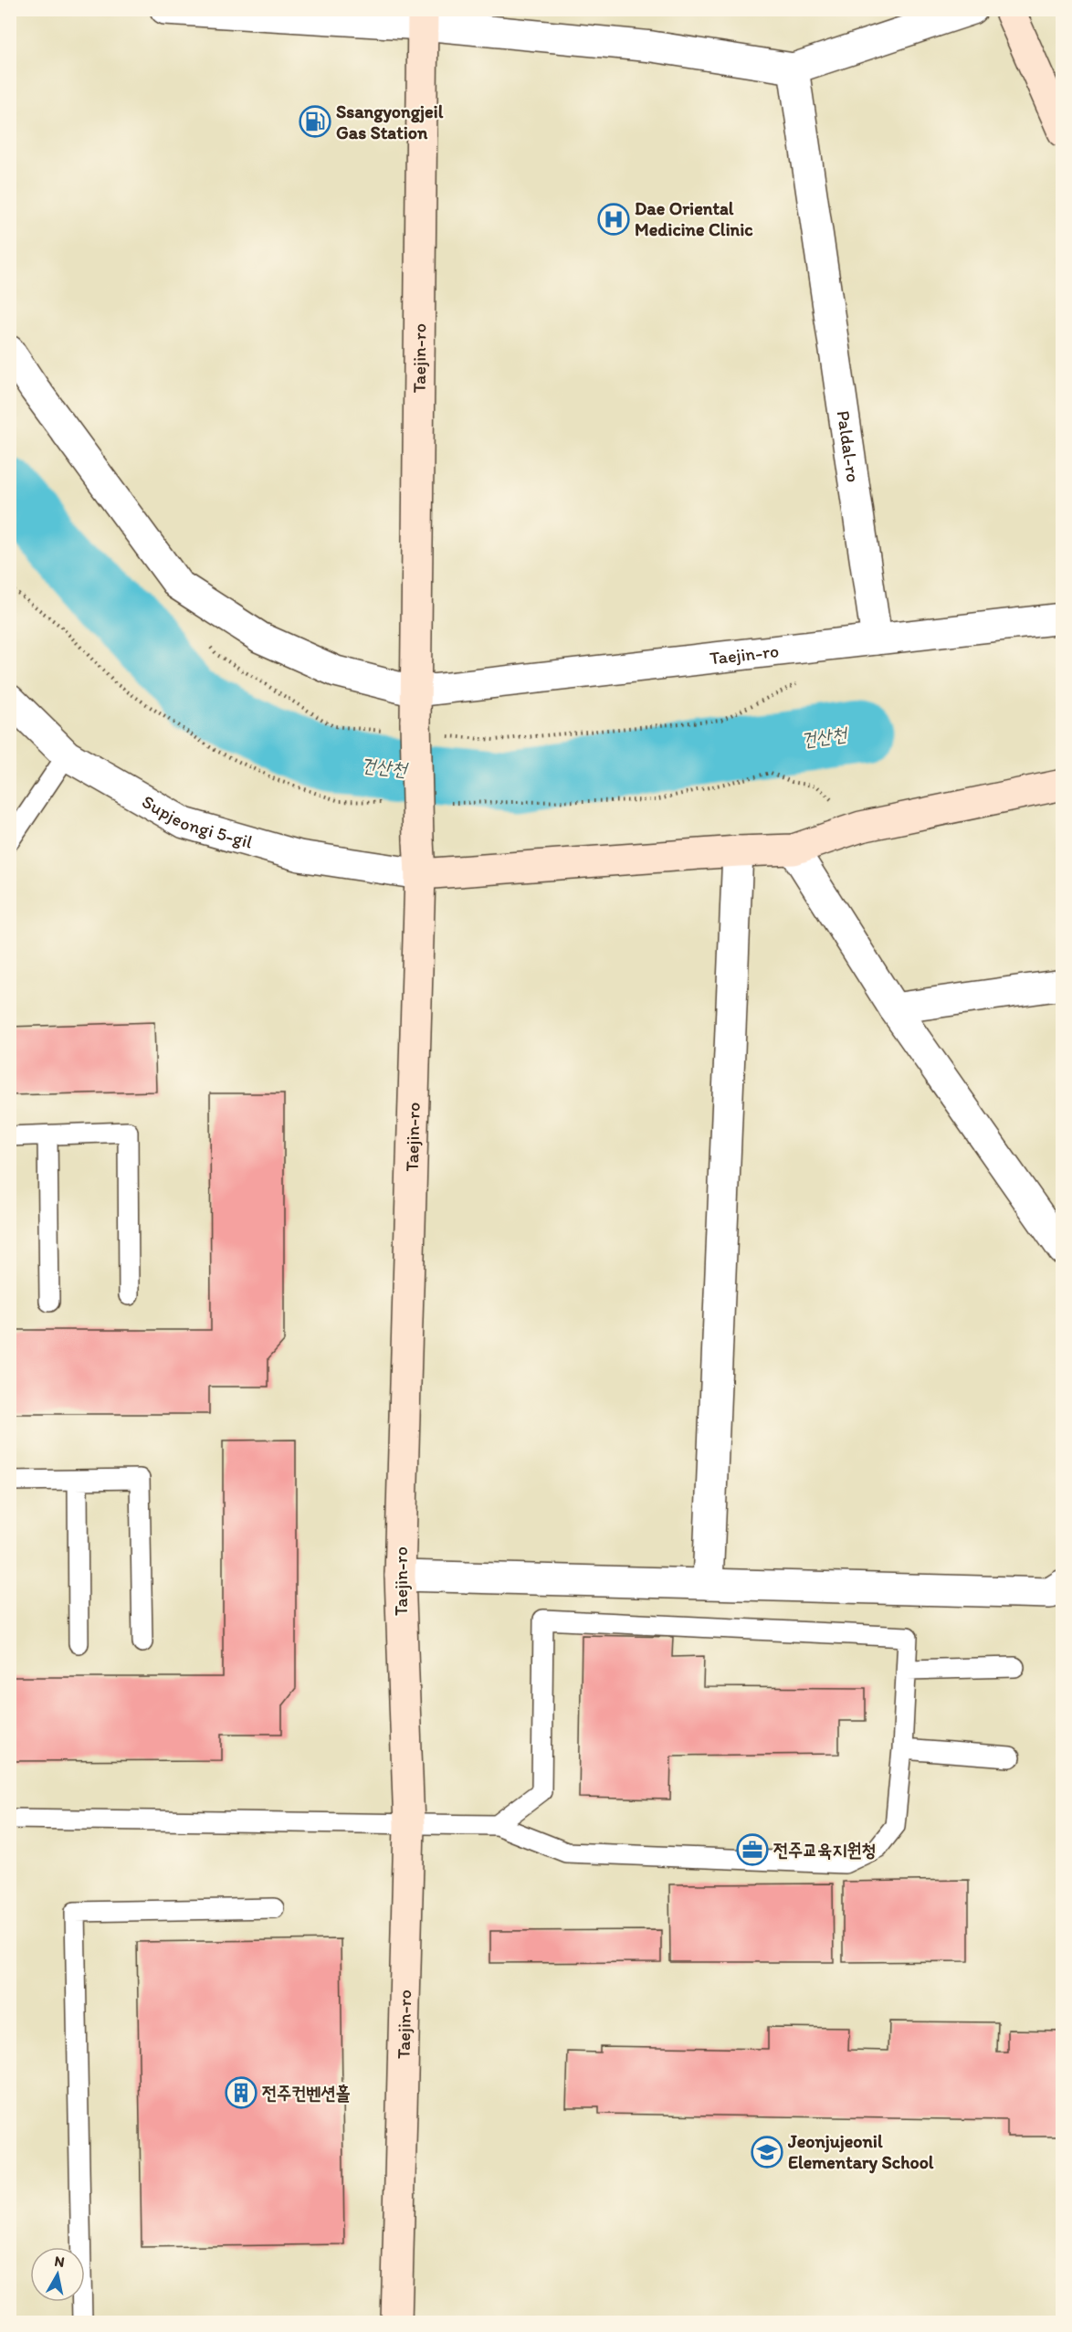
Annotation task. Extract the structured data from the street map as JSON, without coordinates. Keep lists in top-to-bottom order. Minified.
{"streets":{"street":["Taejin-ro","Paldal-ro","Supjeongi 5-gil"]},"crossings":[["Taejin-ro","Paldal-ro"],["Taejin-ro","Supjeongi 5-gil"]],"water":["건산천"],"places":{"fuel station":["Ssangyongjeil Gas Station"],"hospital":["Dae Oriental Medicine Clinic"],"office":["전주교육지원청"],"building":["전주컨벤션홀"],"school or university":["Jeonjujeonil Elementary School"]},"north":"top"}
